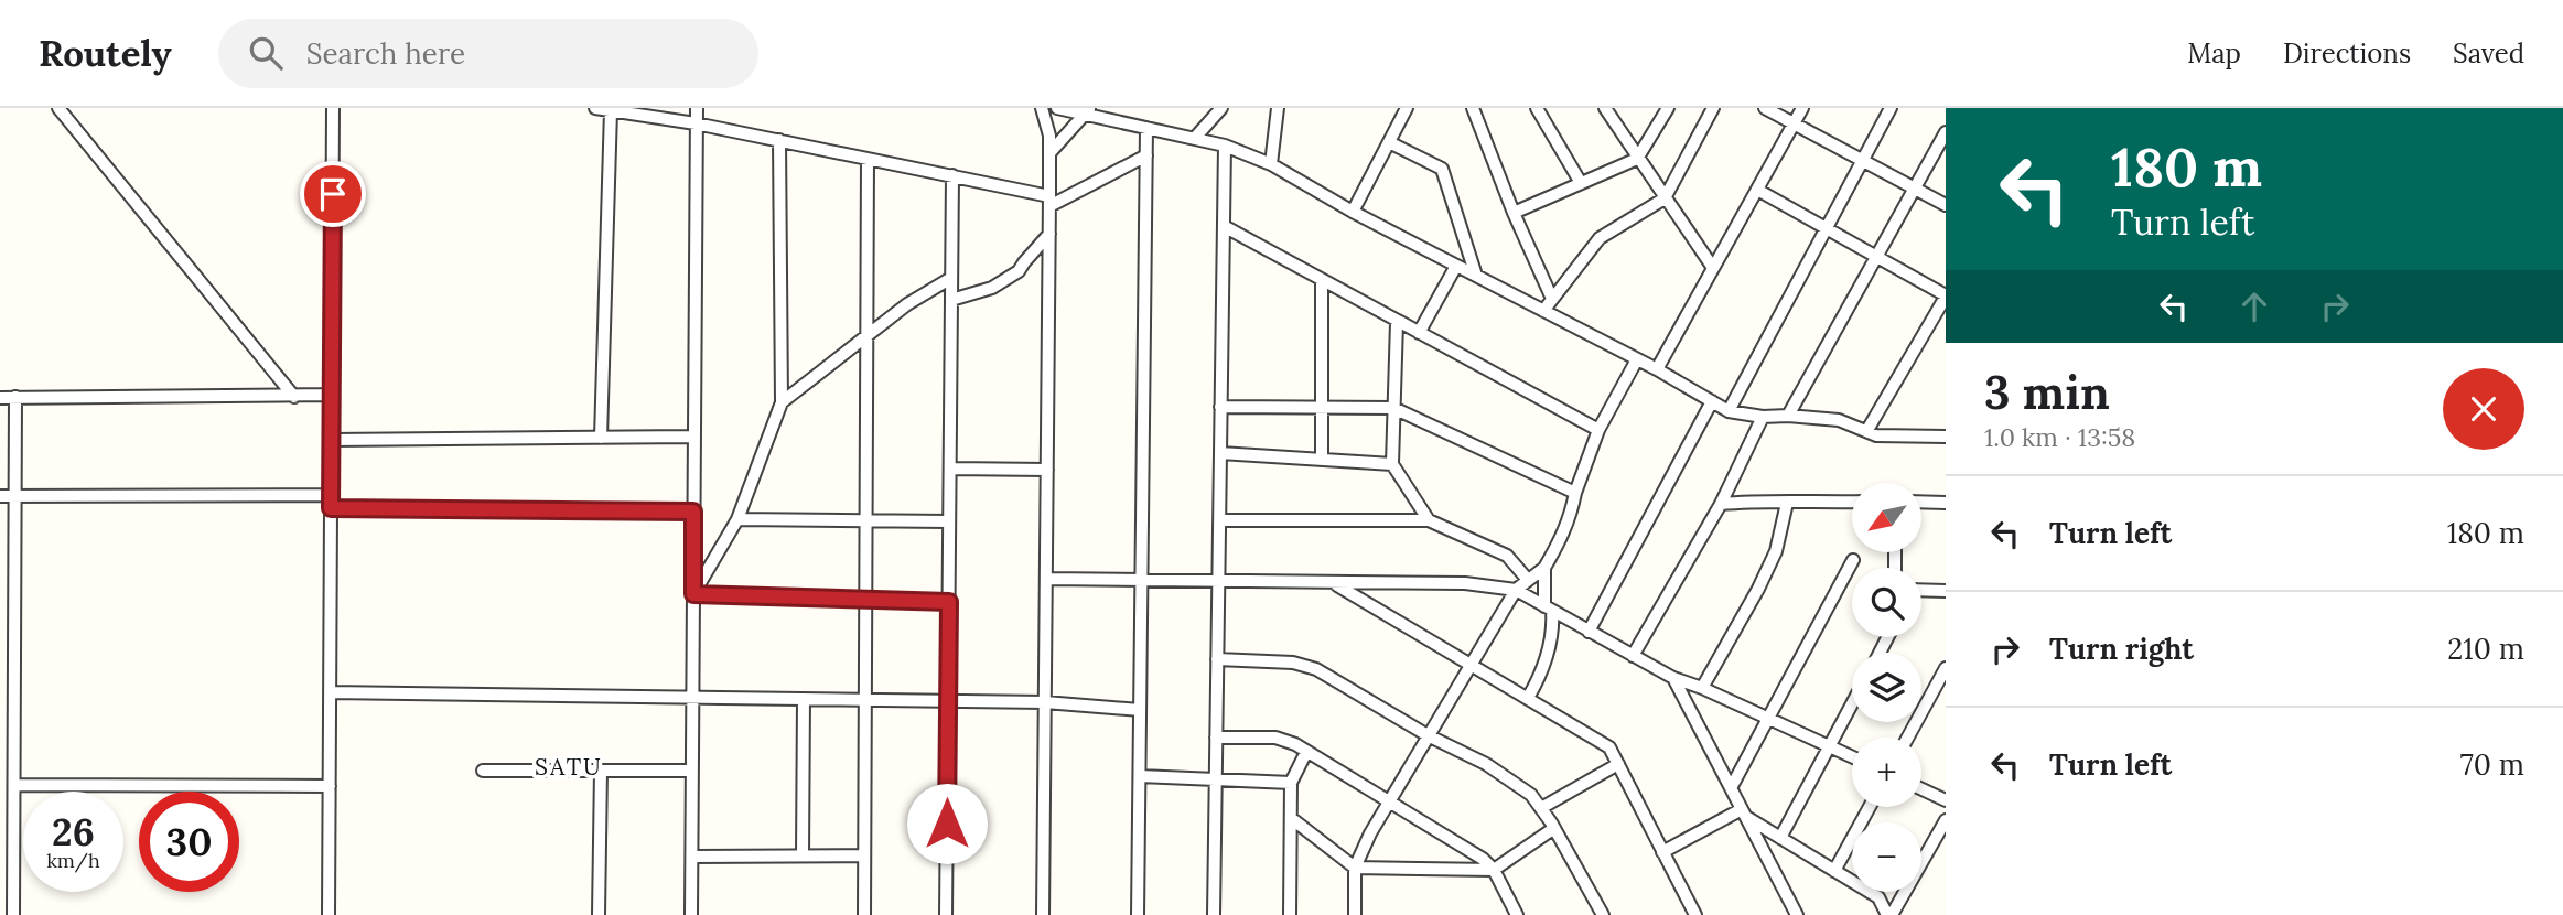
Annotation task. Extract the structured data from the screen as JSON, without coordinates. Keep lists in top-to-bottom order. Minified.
{"districts":["SATU"],"north":"bottom left","page":{"header":"Routely","search":"Search here","nav":["Map","Directions","Saved"],"turn":["180 m","Turn left"],"heading":["3 min","1.0 km · 13:58"],"list":[{"name":"Turn left","value":"180 m"},{"name":"Turn right","value":"210 m"},{"name":"Turn left","value":"70 m"}],"map_buttons":["+","−"],"speed":"26 km/h","limit":"30"}}
